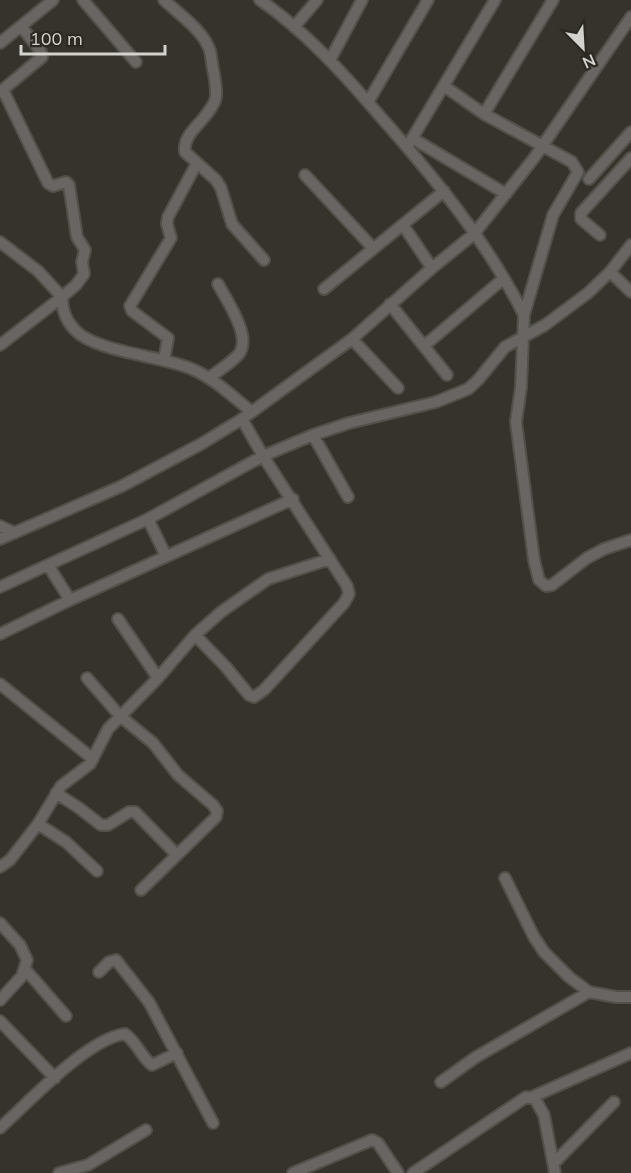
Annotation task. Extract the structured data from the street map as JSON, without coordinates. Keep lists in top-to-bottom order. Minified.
{"scale_bar":"100 m","north":"bottom right"}
